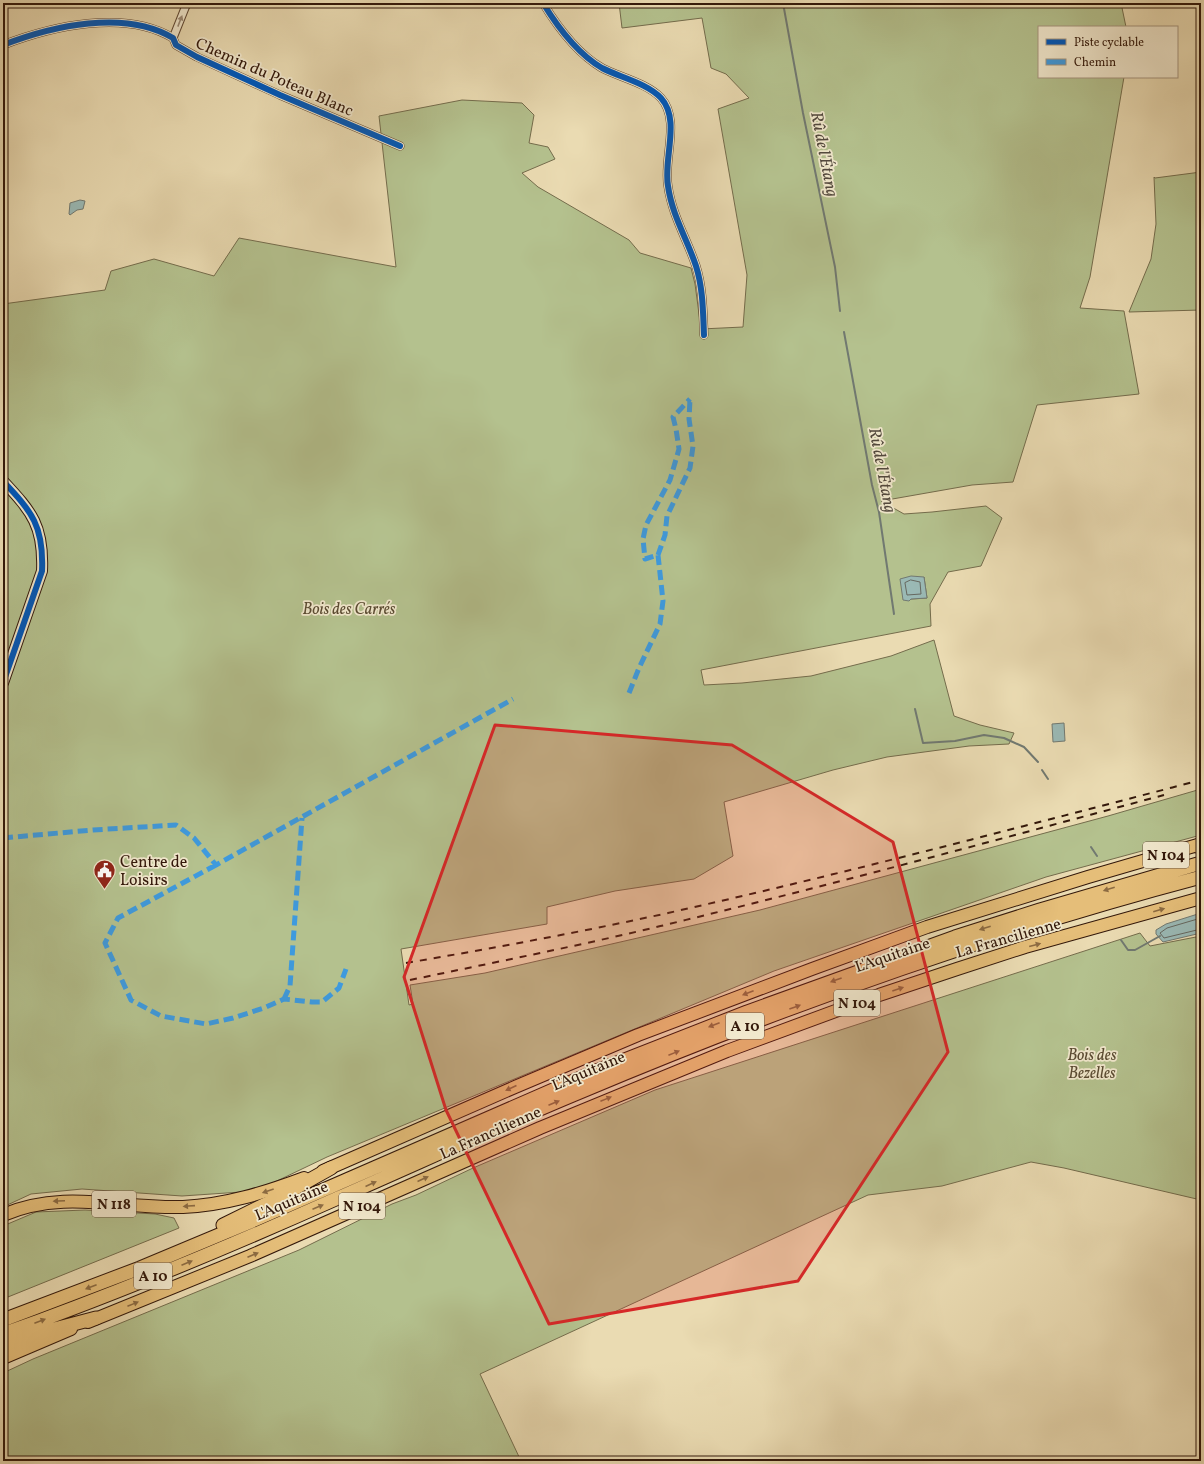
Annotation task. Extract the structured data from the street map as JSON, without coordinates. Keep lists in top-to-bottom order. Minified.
{"streets":{"highway":["N 104","La Francilienne","L'Aquitaine","A 10","N 118"],"street":["Chemin du Poteau Blanc"]},"crossings":[["La Francilienne","N 118"]],"water":["Rû de l'Étang"],"parks":["Bois des Carrés","Bois des Bezelles"],"places":{"public building":["Centre de Loisirs"]},"legend":["Piste cyclable","Chemin"]}
